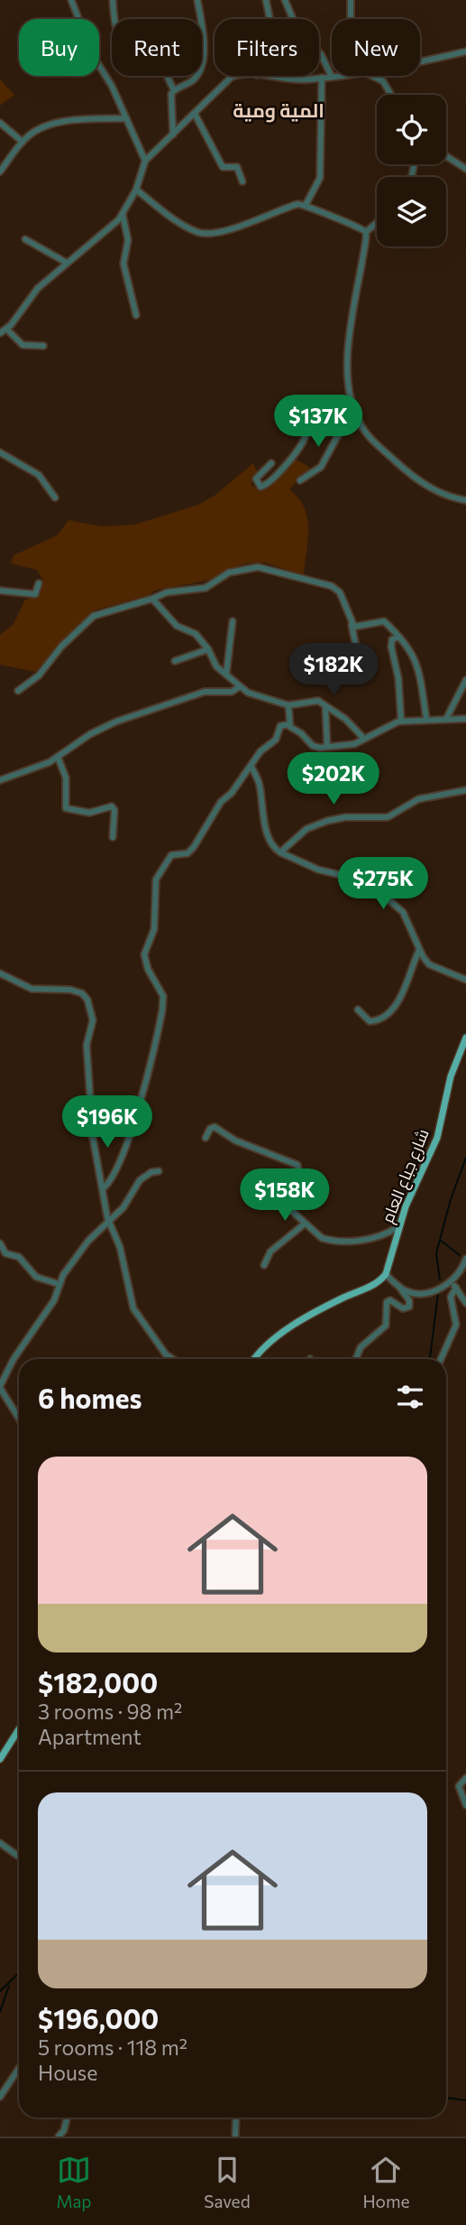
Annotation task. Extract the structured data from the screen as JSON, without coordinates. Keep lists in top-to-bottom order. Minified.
{"streets":{"main road":["شارع جباع العام"]},"districts":["المية ومية"],"page":{"chip":["Buy","Rent","Filters","New"],"price":["$137K","$182K","$202K","$275K","$196K","$158K"],"heading":"6 homes","list":[{"name":"$182,000","note":"3 rooms · 98 m² · Apartment"},{"name":"$196,000","note":"5 rooms · 118 m² · House"}],"tabs":["Map","Saved","Home"]}}
